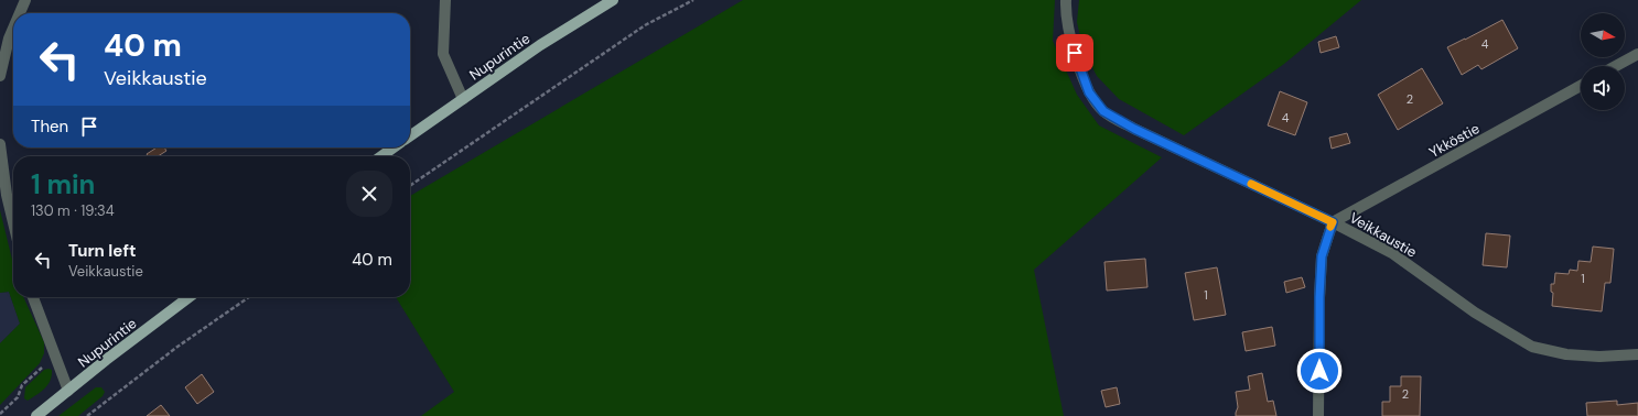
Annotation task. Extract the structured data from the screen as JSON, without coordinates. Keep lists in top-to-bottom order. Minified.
{"streets":{"main road":["Nupurintie"],"street":["Ykköstie","Veikkaustie"]},"crossings":[["Ykköstie","Veikkaustie"]],"house_numbers":["4","2","4","1","1","2"],"north":"right","page":{"turn":["40 m","Veikkaustie"],"then":"Then","heading":["1 min","130 m · 19:34"],"list":[{"name":"Turn left","note":"Veikkaustie","value":"40 m"}]}}
